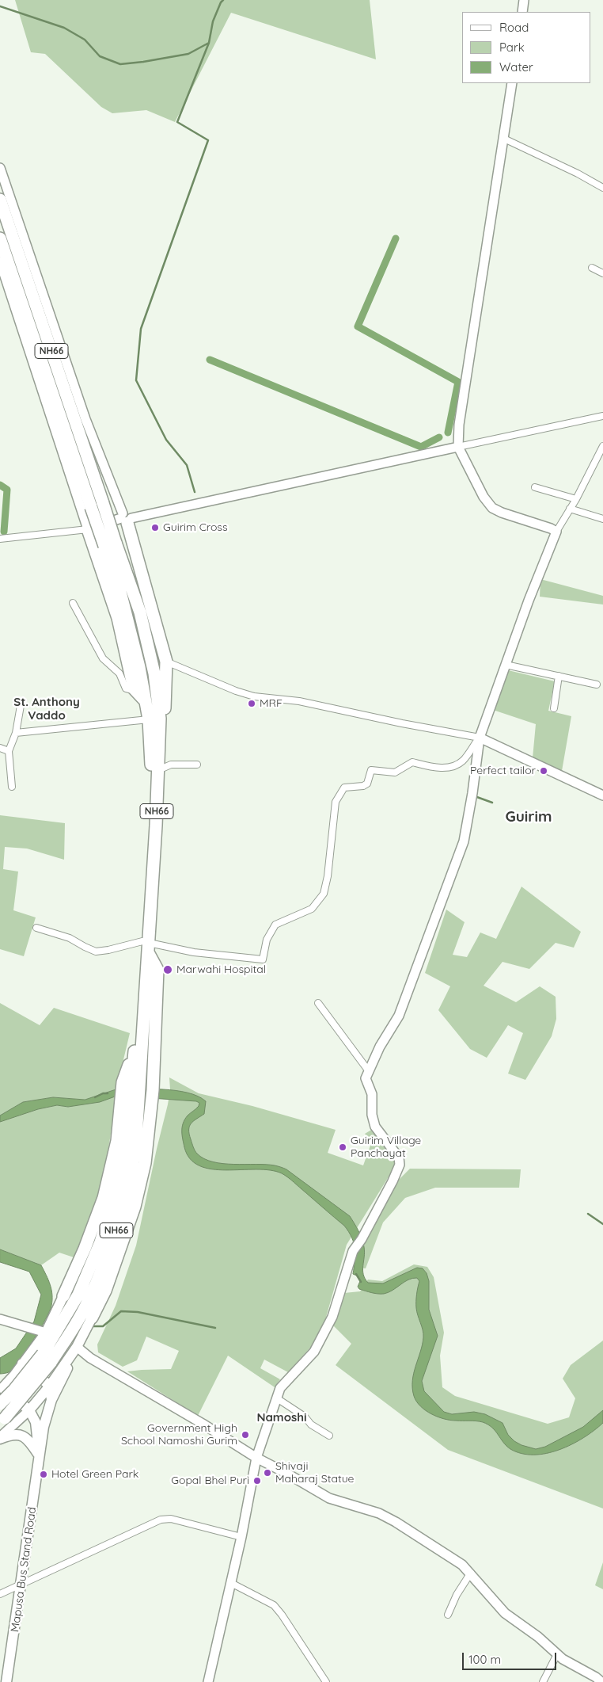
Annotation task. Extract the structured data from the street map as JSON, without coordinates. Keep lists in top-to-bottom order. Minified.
{"streets":{"highway":["NH66"],"main road":["Mapusa Bus Stand Road"]},"districts":["St. Anthony Vaddo","Guirim","Namoshi"],"places":["Guirim Cross","MRF","Perfect tailor","Marwahi Hospital","Guirim Village Panchayat","Government High School Namoshi Gurim","Shivaji Maharaj Statue","Hotel Green Park","Gopal Bhel Puri"],"legend":["Road","Park","Water"],"scale_bar":"100 m"}
